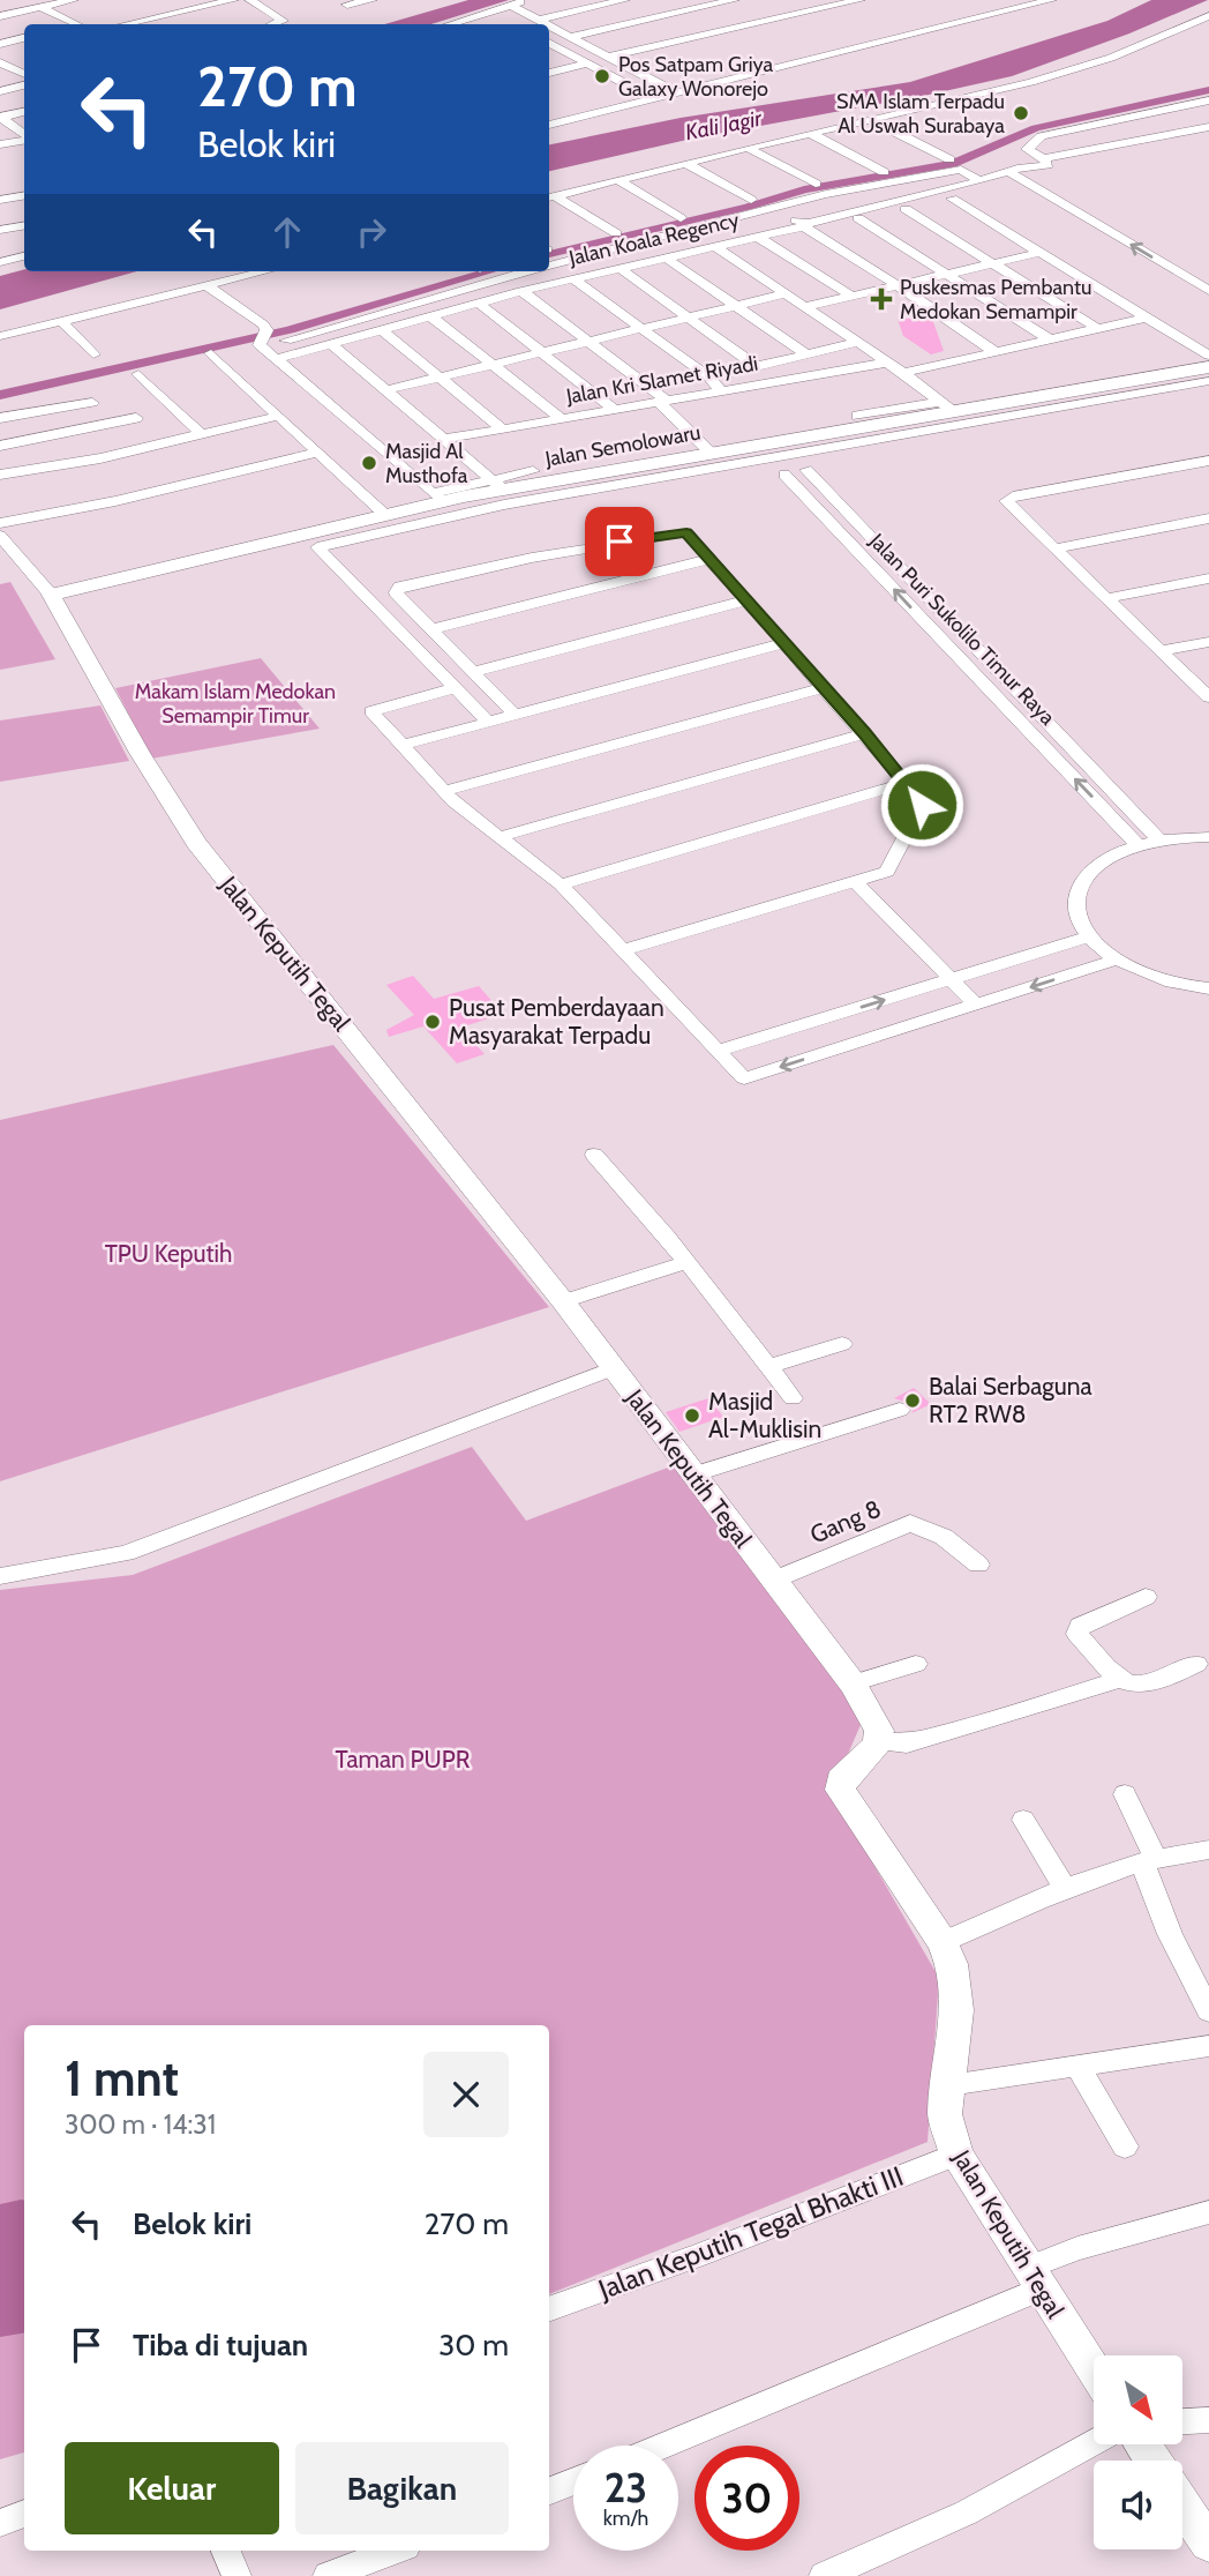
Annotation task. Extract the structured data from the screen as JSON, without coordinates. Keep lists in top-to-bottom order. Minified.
{"streets":{"main road":["Jalan Semolowaru","Jalan Keputih Tegal"],"street":["Jalan Koala Regency","Jalan Kri Slamet Riyadi","Jalan Puri Sukolilo Timur Raya","Gang 8","Jalan Keputih Tegal Bhakti III"]},"crossings":[["Jalan Semolowaru","Jalan Puri Sukolilo Timur Raya"],["Jalan Semolowaru","Jalan Keputih Tegal"],["Jalan Keputih Tegal","Gang 8"],["Jalan Keputih Tegal","Jalan Keputih Tegal Bhakti III"]],"water":["Kali Jagir"],"parks":["Makam Islam Medokan Semampir Timur","TPU Keputih","Taman PUPR"],"places":{"other":["Pos Satpam Griya Galaxy Wonorejo","SMA Islam Terpadu Al Uswah Surabaya","Masjid Al Musthofa","Pusat Pemberdayaan Masyarakat Terpadu","Balai Serbaguna RT2 RW8","Masjid Al-Muklisin"],"health":["Puskesmas Pembantu Medokan Semampir"]},"north":"bottom right","page":{"turn":["270 m","Belok kiri"],"heading":["1 mnt","300 m · 14:31"],"list":[{"name":"Belok kiri","value":"270 m"},{"name":"Tiba di tujuan","value":"30 m"}],"buttons":["Keluar","Bagikan"],"speed":"23 km/h","limit":"30"}}
